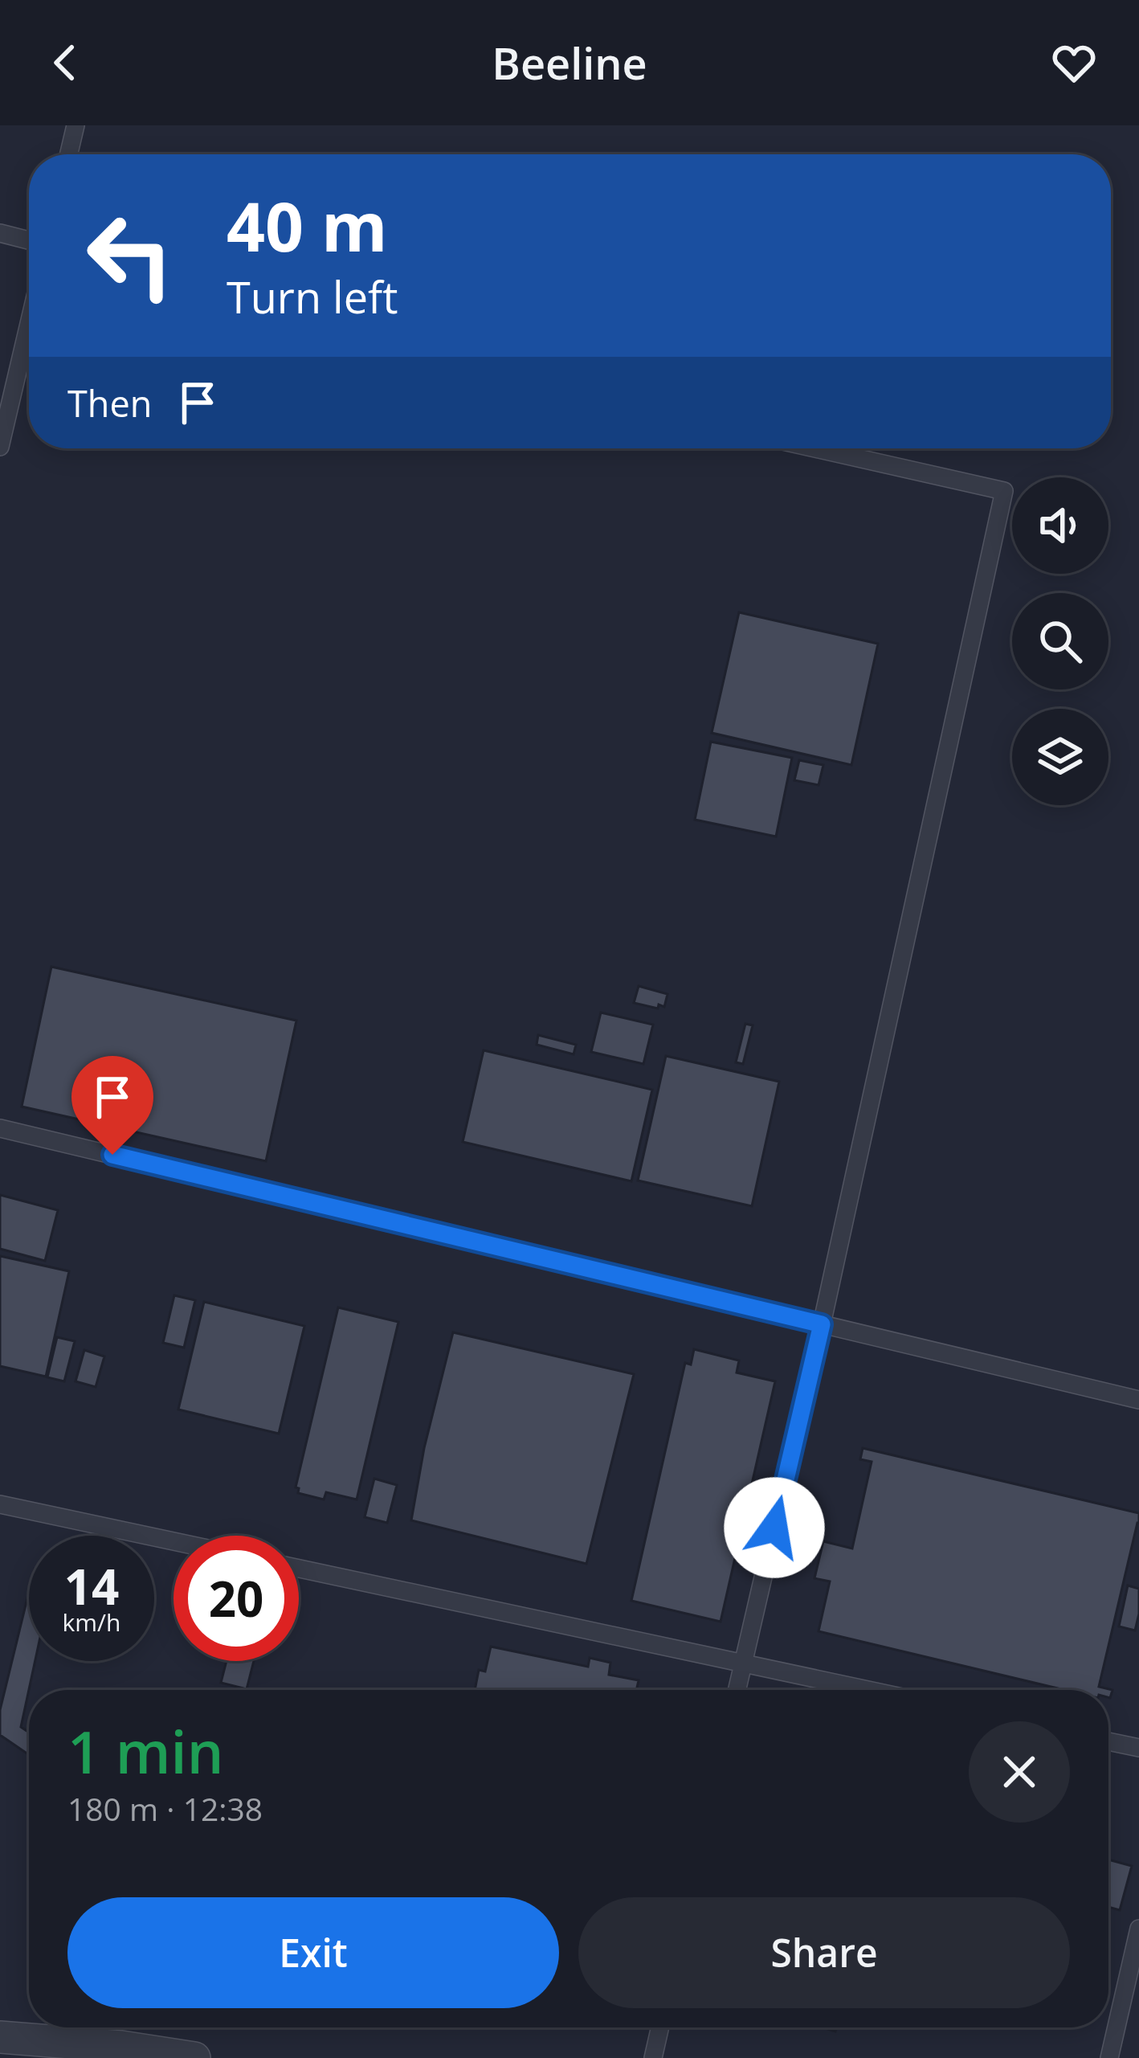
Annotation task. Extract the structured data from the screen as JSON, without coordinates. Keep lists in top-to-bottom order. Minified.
{"page":{"header":"Beeline","turn":["40 m","Turn left"],"then":"Then","speed":"14 km/h","limit":"20","heading":["1 min","180 m · 12:38"],"buttons":["Exit","Share"]}}
